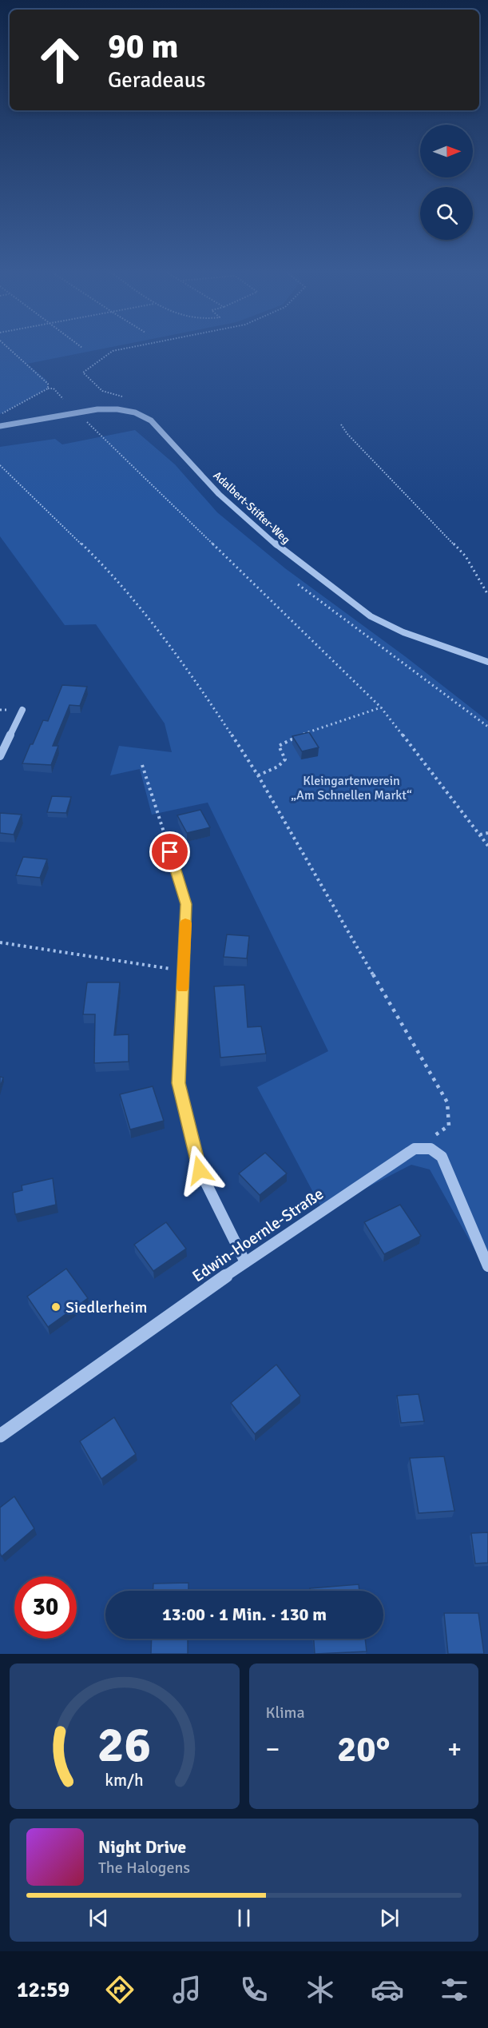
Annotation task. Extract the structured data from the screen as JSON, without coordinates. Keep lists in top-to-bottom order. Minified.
{"streets":{"street":["Adalbert-Stifter-Weg","Edwin-Hoernle-Straße"]},"parks":["Kleingartenverein „Am Schnellen Markt“"],"places":["Siedlerheim"],"north":"right","page":{"turn":["90 m","Geradeaus"],"limit":"30","trip":"13:00 · 1 Min. · 130 m","tile":"Klima","heat":["−","20°","+"],"song":["Night Drive","The Halogens"],"tabs":"12:59","gauge":["26","km/h"]}}
